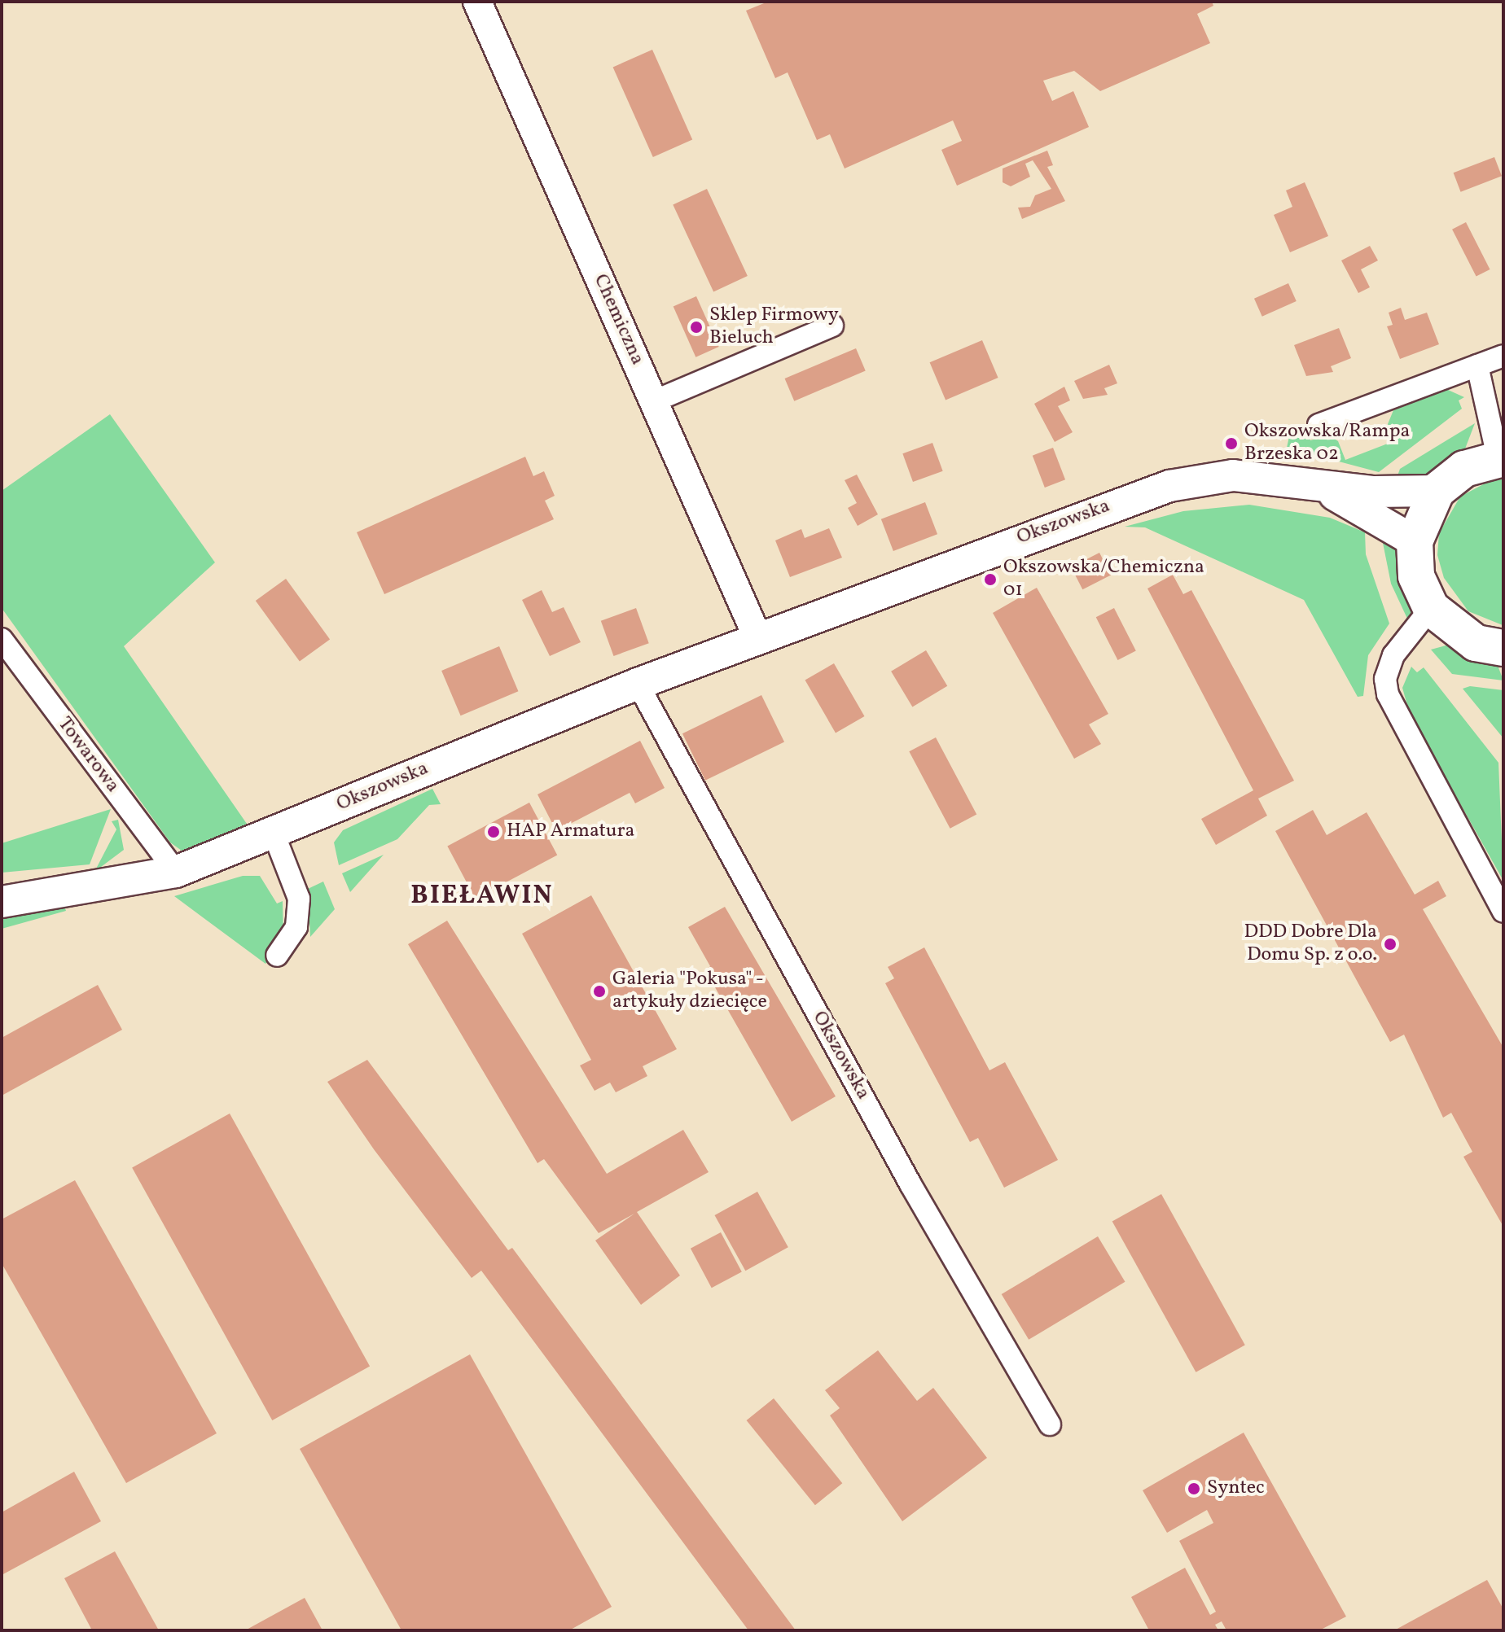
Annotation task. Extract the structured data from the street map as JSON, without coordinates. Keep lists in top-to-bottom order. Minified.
{"streets":{"main road":["Okszowska"],"street":["Chemiczna","Towarowa"]},"crossings":[["Chemiczna","Okszowska"],["Okszowska","Towarowa"]],"districts":["BIEŁAWIN"],"places":["Sklep Firmowy Bieluch","Okszowska/Rampa Brzeska 02","Okszowska/Chemiczna 01","HAP Armatura","DDD Dobre Dla Domu Sp. z o.o.","Galeria \"Pokusa\" - artykuły dziecięce","Syntec"]}
